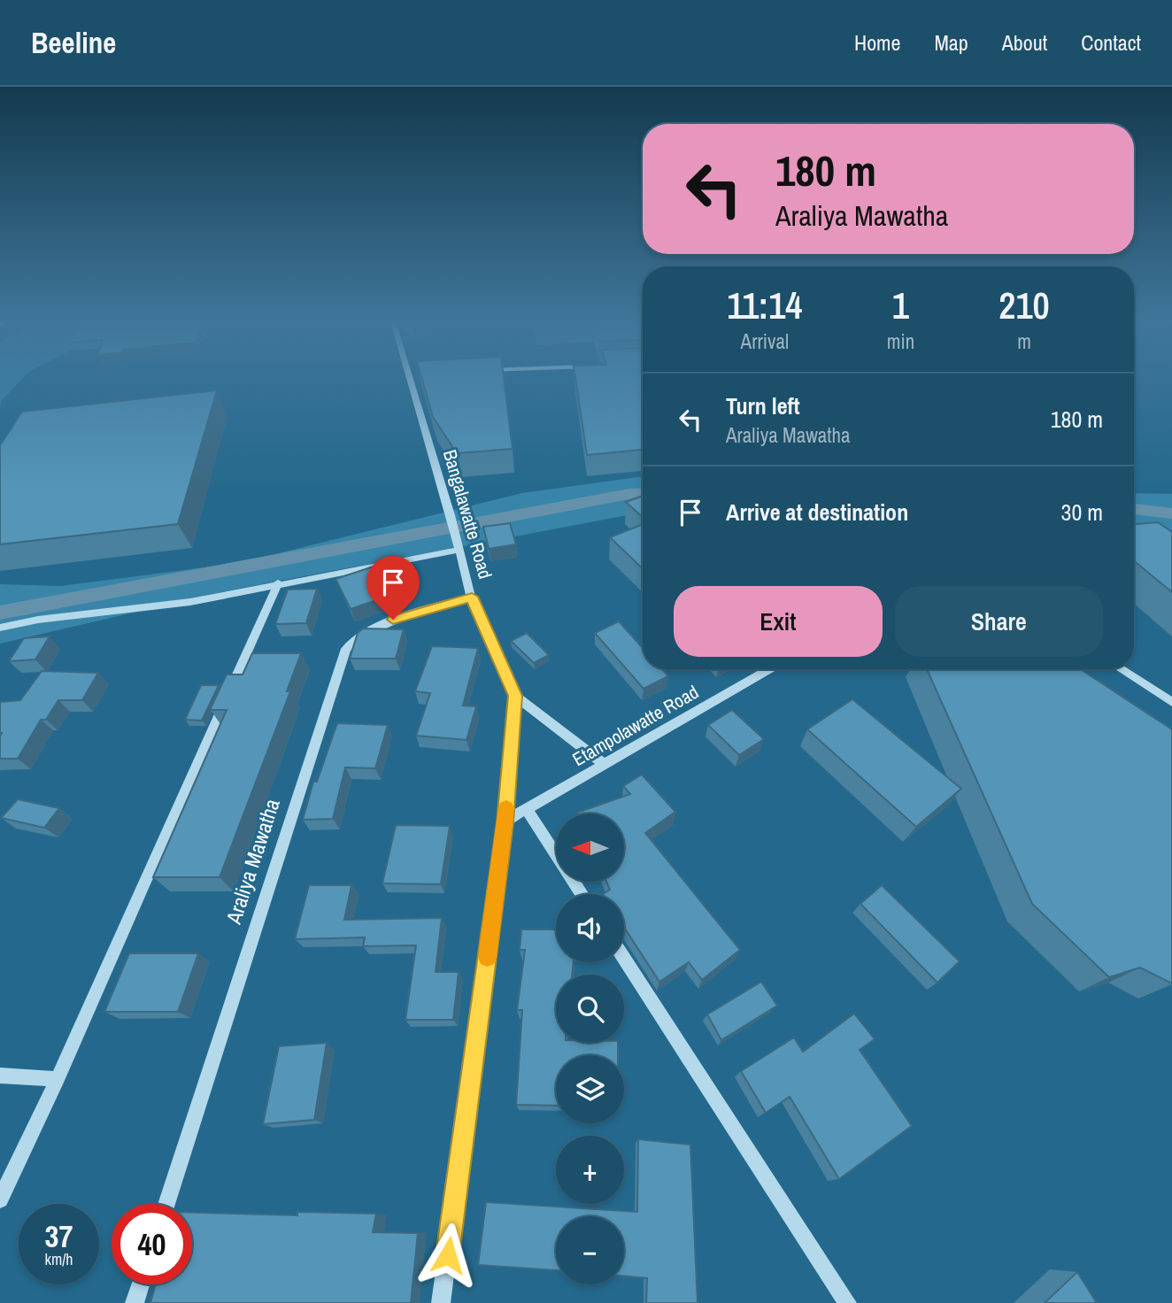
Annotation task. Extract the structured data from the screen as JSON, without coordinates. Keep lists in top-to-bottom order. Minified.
{"streets":{"street":["Bangalawatte Road","Etampolawatte Road","Araliya Mawatha"]},"crossings":[["Bangalawatte Road","Etampolawatte Road"],["Bangalawatte Road","Araliya Mawatha"]],"north":"left","page":{"header":"Beeline","nav":["Home","Map","About","Contact"],"turn":["180 m","Araliya Mawatha"],"eta":["11:14","Arrival","1","min","210","m"],"list":[{"name":"Turn left","note":"Araliya Mawatha","value":"180 m"},{"name":"Arrive at destination","value":"30 m"}],"buttons":["Exit","Share"],"map_buttons":["+","−"],"speed":"37 km/h","limit":"40"}}
